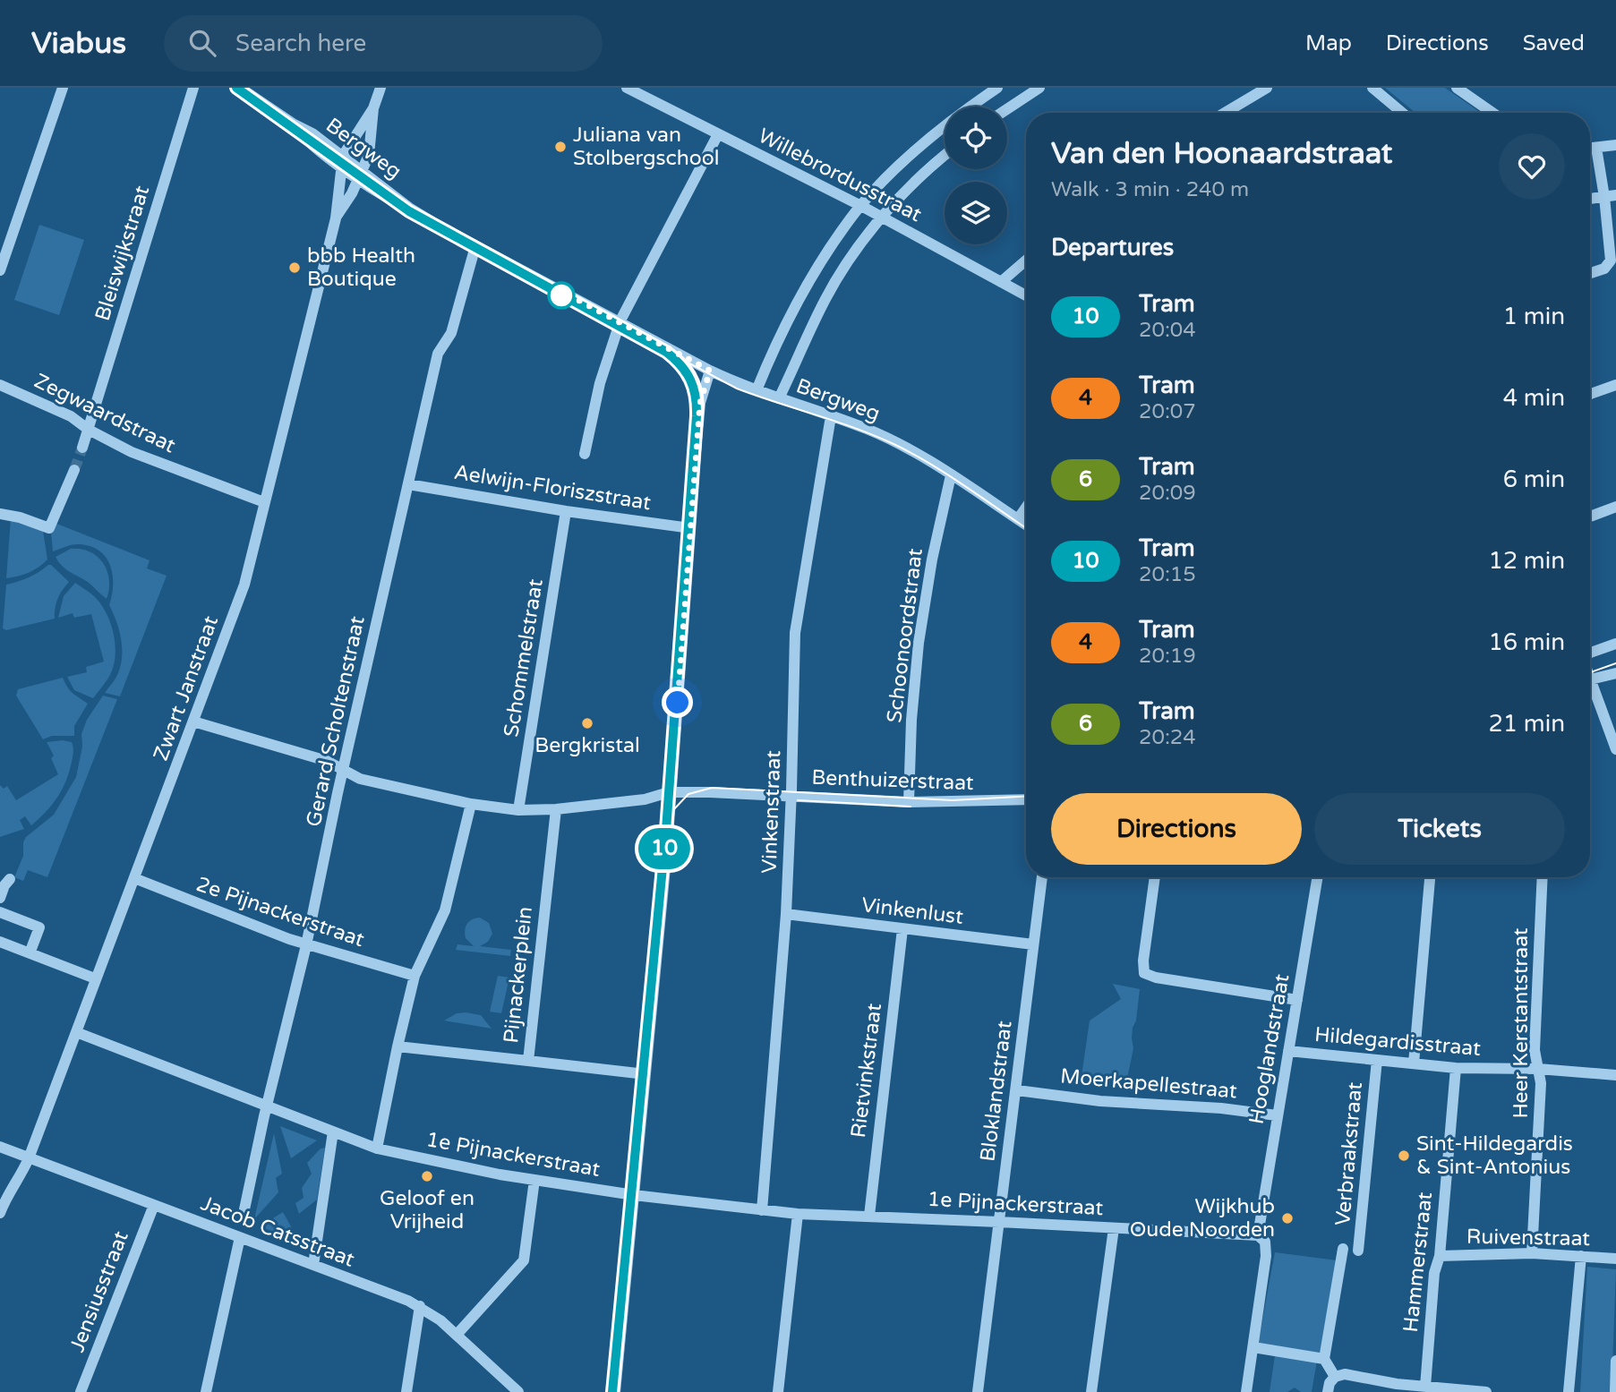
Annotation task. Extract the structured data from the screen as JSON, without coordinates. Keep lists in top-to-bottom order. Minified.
{"streets":{"street":["Bergweg","Willebrordusstraat","Bleiswijkstraat","Zegwaardstraat","Aelwijn-Floriszstraat","Schoonoordstraat","Schommelstraat","Zwart Janstraat","Gerard Scholtenstraat","Benthuizerstraat","Vinkenstraat","Vinkenlust","2e Pijnackerstraat","Pijnackerplein","Heer Kerstantstraat","Hildegardisstraat","Hooglandstraat","Rietvinkstraat","Moerkapellestraat","Bloklandstraat","Verbraakstraat","1e Pijnackerstraat","Jacob Catsstraat","Ruivenstraat","Hammerstraat","Jensiusstraat"]},"crossings":[["Bergweg","Schoonoordstraat"],["Bergweg","Zwart Janstraat"],["Bergweg","Gerard Scholtenstraat"],["Bergweg","Vinkenstraat"],["Bleiswijkstraat","Zegwaardstraat"],["Zegwaardstraat","Zwart Janstraat"],["Aelwijn-Floriszstraat","Schommelstraat"],["Aelwijn-Floriszstraat","Gerard Scholtenstraat"],["Schoonoordstraat","Benthuizerstraat"],["Schommelstraat","Benthuizerstraat"],["Zwart Janstraat","Benthuizerstraat"],["Zwart Janstraat","2e Pijnackerstraat"],["Zwart Janstraat","1e Pijnackerstraat"],["Zwart Janstraat","Jacob Catsstraat"],["Gerard Scholtenstraat","Benthuizerstraat"],["Gerard Scholtenstraat","2e Pijnackerstraat"],["Gerard Scholtenstraat","1e Pijnackerstraat"],["Benthuizerstraat","Vinkenstraat"],["Benthuizerstraat","Pijnackerplein"],["Vinkenstraat","Vinkenlust"],["Vinkenstraat","1e Pijnackerstraat"],["Vinkenlust","Rietvinkstraat"],["Vinkenlust","Bloklandstraat"],["Heer Kerstantstraat","Hildegardisstraat"],["Heer Kerstantstraat","Ruivenstraat"],["Hildegardisstraat","Hooglandstraat"],["Hildegardisstraat","Verbraakstraat"],["Hildegardisstraat","Hammerstraat"],["Hooglandstraat","Moerkapellestraat"],["Rietvinkstraat","1e Pijnackerstraat"],["Moerkapellestraat","Bloklandstraat"],["Bloklandstraat","1e Pijnackerstraat"],["Jacob Catsstraat","Jensiusstraat"],["Ruivenstraat","Hammerstraat"]],"places":["Juliana van Stolbergschool","bbb Health Boutique","Bergkristal","Sint-Hildegardis & Sint-Antonius","Geloof en Vrijheid","Wijkhub Oude Noorden"],"lines":["tram line 10"],"page":{"header":"Viabus","search":"Search here","nav":["Map","Directions","Saved"],"on_map":"10","heading":[["Van den Hoonaardstraat","Walk · 3 min · 240 m"],"Departures"],"list":[{"mark":"10","name":"Tram","note":"20:04","value":"1 min"},{"mark":"4","name":"Tram","note":"20:07","value":"4 min"},{"mark":"6","name":"Tram","note":"20:09","value":"6 min"},{"mark":"10","name":"Tram","note":"20:15","value":"12 min"},{"mark":"4","name":"Tram","note":"20:19","value":"16 min"},{"mark":"6","name":"Tram","note":"20:24","value":"21 min"}],"buttons":["Directions","Tickets"]}}
